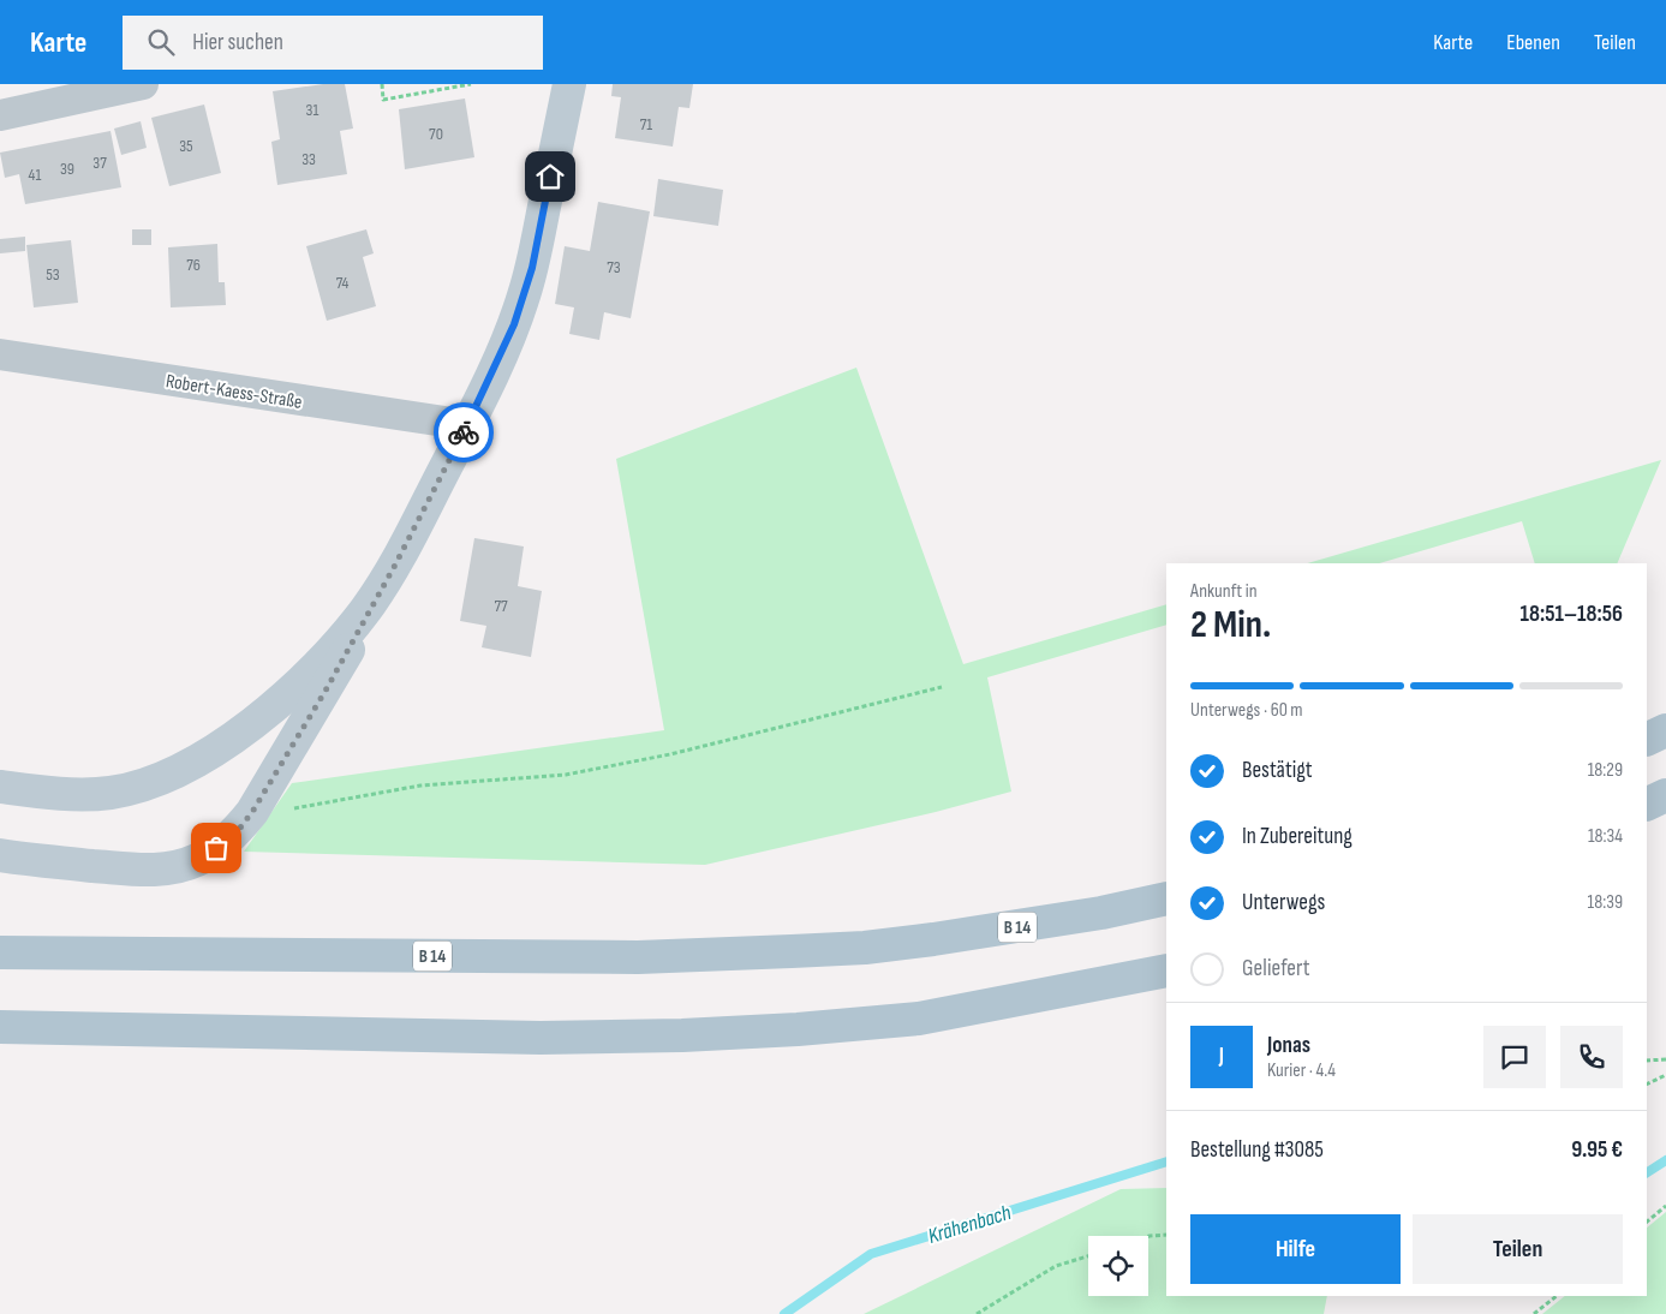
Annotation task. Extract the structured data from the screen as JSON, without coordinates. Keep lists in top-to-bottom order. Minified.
{"streets":{"main road":["B 14"],"street":["Robert-Kaess-Straße"]},"water":["Krähenbach"],"house_numbers":["31","71","70","35","33","37","39","41","76","73","53","74","77"],"page":{"header":"Karte","search":"Hier suchen","nav":["Karte","Ebenen","Teilen"],"heading":["2 Min.","Ankunft in","18:51–18:56"],"panel":["Jonas","Kurier · 4.4","Bestellung #3085","9.95 €"],"bar":"Unterwegs · 60 m","list":[["Bestätigt","18:29"],["In Zubereitung","18:34"],["Unterwegs","18:39"],"Geliefert"],"round":"J","buttons":["Hilfe","Teilen"]}}
